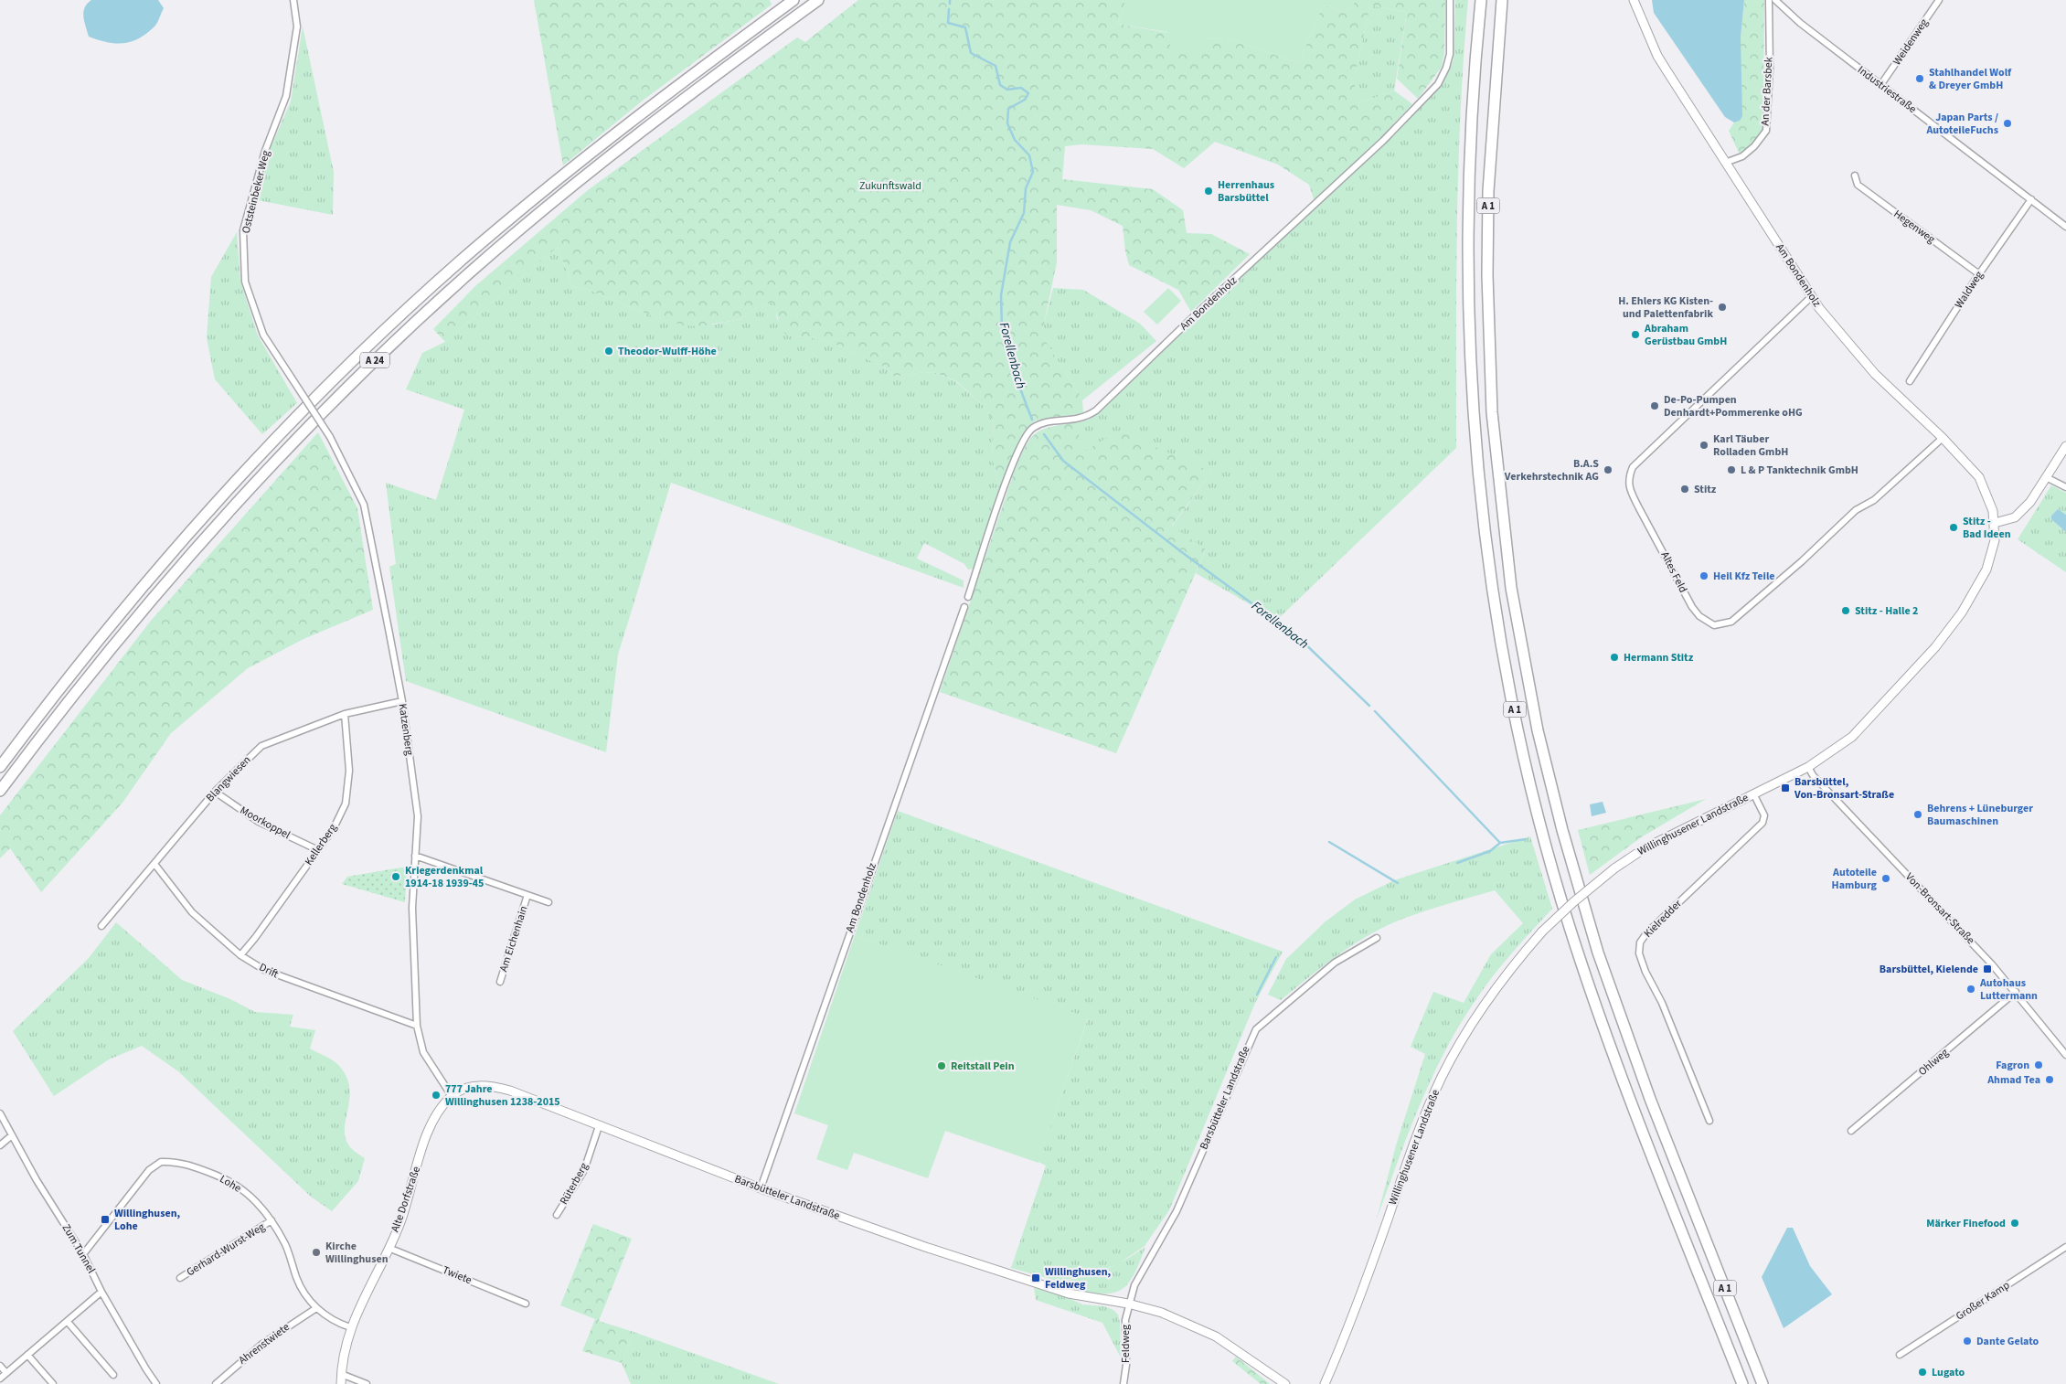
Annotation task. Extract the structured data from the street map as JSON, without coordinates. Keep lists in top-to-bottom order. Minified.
{"streets":{"highway":["A 1","A 24"],"main road":["Am Bondenholz","Willinghusener Landstraße","Barsbütteler Landstraße","Alte Dorfstraße"],"street":["Weidenweg","Industriestraße","An der Barsbek","Oststeinbeker Weg","Hegenweg","Waldweg","Altes Feld","Katzenberg","Blangwiesen","Moorkoppel","Kellerberg","Von-Bronsart-Straße","Kielredder","Am Eichenhain","Drift","Ohlweg","Lohe","Rüterberg","Zum Tunnel","Gerhard-Wurst-Weg","Twiete","Großer Kamp","Ahrenstwiete","Feldweg"]},"crossings":[["Weidenweg","Industriestraße"],["Industriestraße","Waldweg"],["An der Barsbek","Am Bondenholz"],["Oststeinbeker Weg","Katzenberg"],["Hegenweg","Waldweg"],["Am Bondenholz","Altes Feld"],["Am Bondenholz","Willinghusener Landstraße"],["Am Bondenholz","Barsbütteler Landstraße"],["Katzenberg","Blangwiesen"],["Katzenberg","Am Eichenhain"],["Katzenberg","Drift"],["Katzenberg","Barsbütteler Landstraße"],["Katzenberg","Alte Dorfstraße"],["Blangwiesen","Moorkoppel"],["Blangwiesen","Kellerberg"],["Blangwiesen","Drift"],["Moorkoppel","Kellerberg"],["Willinghusener Landstraße","Von-Bronsart-Straße"],["Willinghusener Landstraße","Kielredder"],["Kellerberg","Drift"],["Von-Bronsart-Straße","Ohlweg"],["Barsbütteler Landstraße","Rüterberg"],["Barsbütteler Landstraße","Alte Dorfstraße"],["Barsbütteler Landstraße","Feldweg"],["Lohe","Alte Dorfstraße"],["Lohe","Zum Tunnel"],["Lohe","Gerhard-Wurst-Weg"],["Lohe","Ahrenstwiete"],["Alte Dorfstraße","Twiete"]],"water":["Forellenbach"],"parks":["Zukunftswald"],"places":{"other":["Stahlhandel Wolf & Dreyer GmbH","Japan Parts / AutoteileFuchs","Herrenhaus Barsbüttel","H. Ehlers KG Kisten- und Palettenfabrik","Abraham Gerüstbau GmbH","Theodor-Wulff-Höhe","De-Po-Pumpen Denhardt+Pommerenke oHG","Karl Täuber Rolladen GmbH","B.A.S Verkehrstechnik AG","L & P Tanktechnik GmbH","Stitz","Stitz - Bad Ideen","Heil Kfz Teile","Stitz - Halle 2","Hermann Stitz","Behrens + Lüneburger Baumaschinen","Kriegerdenkmal 1914-18 1939-45","Autoteile Hamburg","Autohaus Luttermann","Fagron","Reitstall Pein","Ahmad Tea","777 Jahre Willinghusen 1238-2015","Märker Finefood","Kirche Willinghusen","Dante Gelato","Lugato"],"transit":["Barsbüttel, Von-Bronsart-Straße","Barsbüttel, Kielende","Willinghusen, Lohe","Willinghusen, Feldweg"]}}
